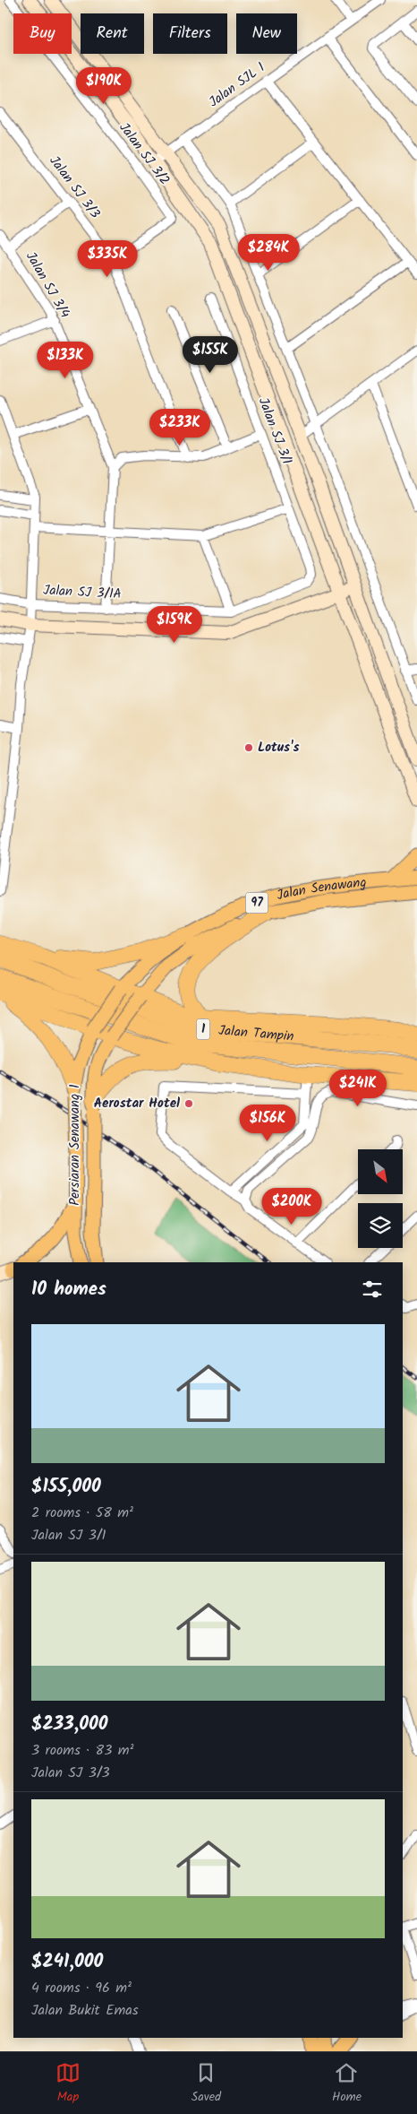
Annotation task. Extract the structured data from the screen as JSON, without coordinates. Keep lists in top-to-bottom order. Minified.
{"streets":{"highway":["1","Jalan Tampin"],"main road":["Jalan Senawang","97","Persiaran Senawang 1"],"street":["Jalan SJL 1","Jalan SJ 3/2","Jalan SJ 3/3","Jalan SJ 3/4","Jalan SJ 3/1","Jalan SJ 3/1A"]},"crossings":[["Jalan SJ 3/2","Jalan SJ 3/3"],["Jalan SJ 3/4","Jalan SJ 3/1A"],["Jalan SJ 3/1","Jalan SJ 3/1A"],["Jalan Senawang","97"],["97","Persiaran Senawang 1"]],"places":["Lotus's","Aerostar Hotel"],"north":"bottom right","page":{"chip":["Buy","Rent","Filters","New"],"price":["$190K","$284K","$335K","$155K","$133K","$233K","$159K","$241K","$156K","$200K"],"heading":"10 homes","list":[{"name":"$155,000","note":"2 rooms · 58 m² · Jalan SJ 3/1"},{"name":"$233,000","note":"3 rooms · 83 m² · Jalan SJ 3/3"},{"name":"$241,000","note":"4 rooms · 96 m² · Jalan Bukit Emas"}],"tabs":["Map","Saved","Home"]}}
